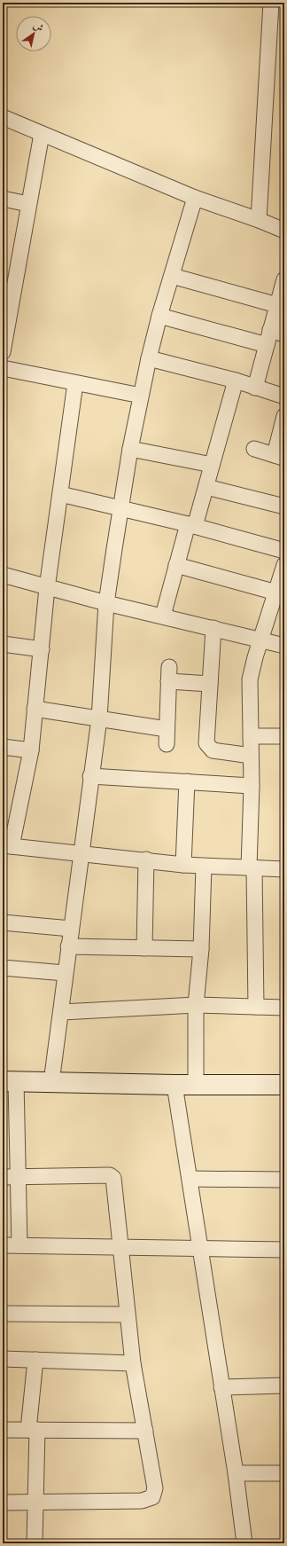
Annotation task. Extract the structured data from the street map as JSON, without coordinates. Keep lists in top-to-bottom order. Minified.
{"north":"top right"}
